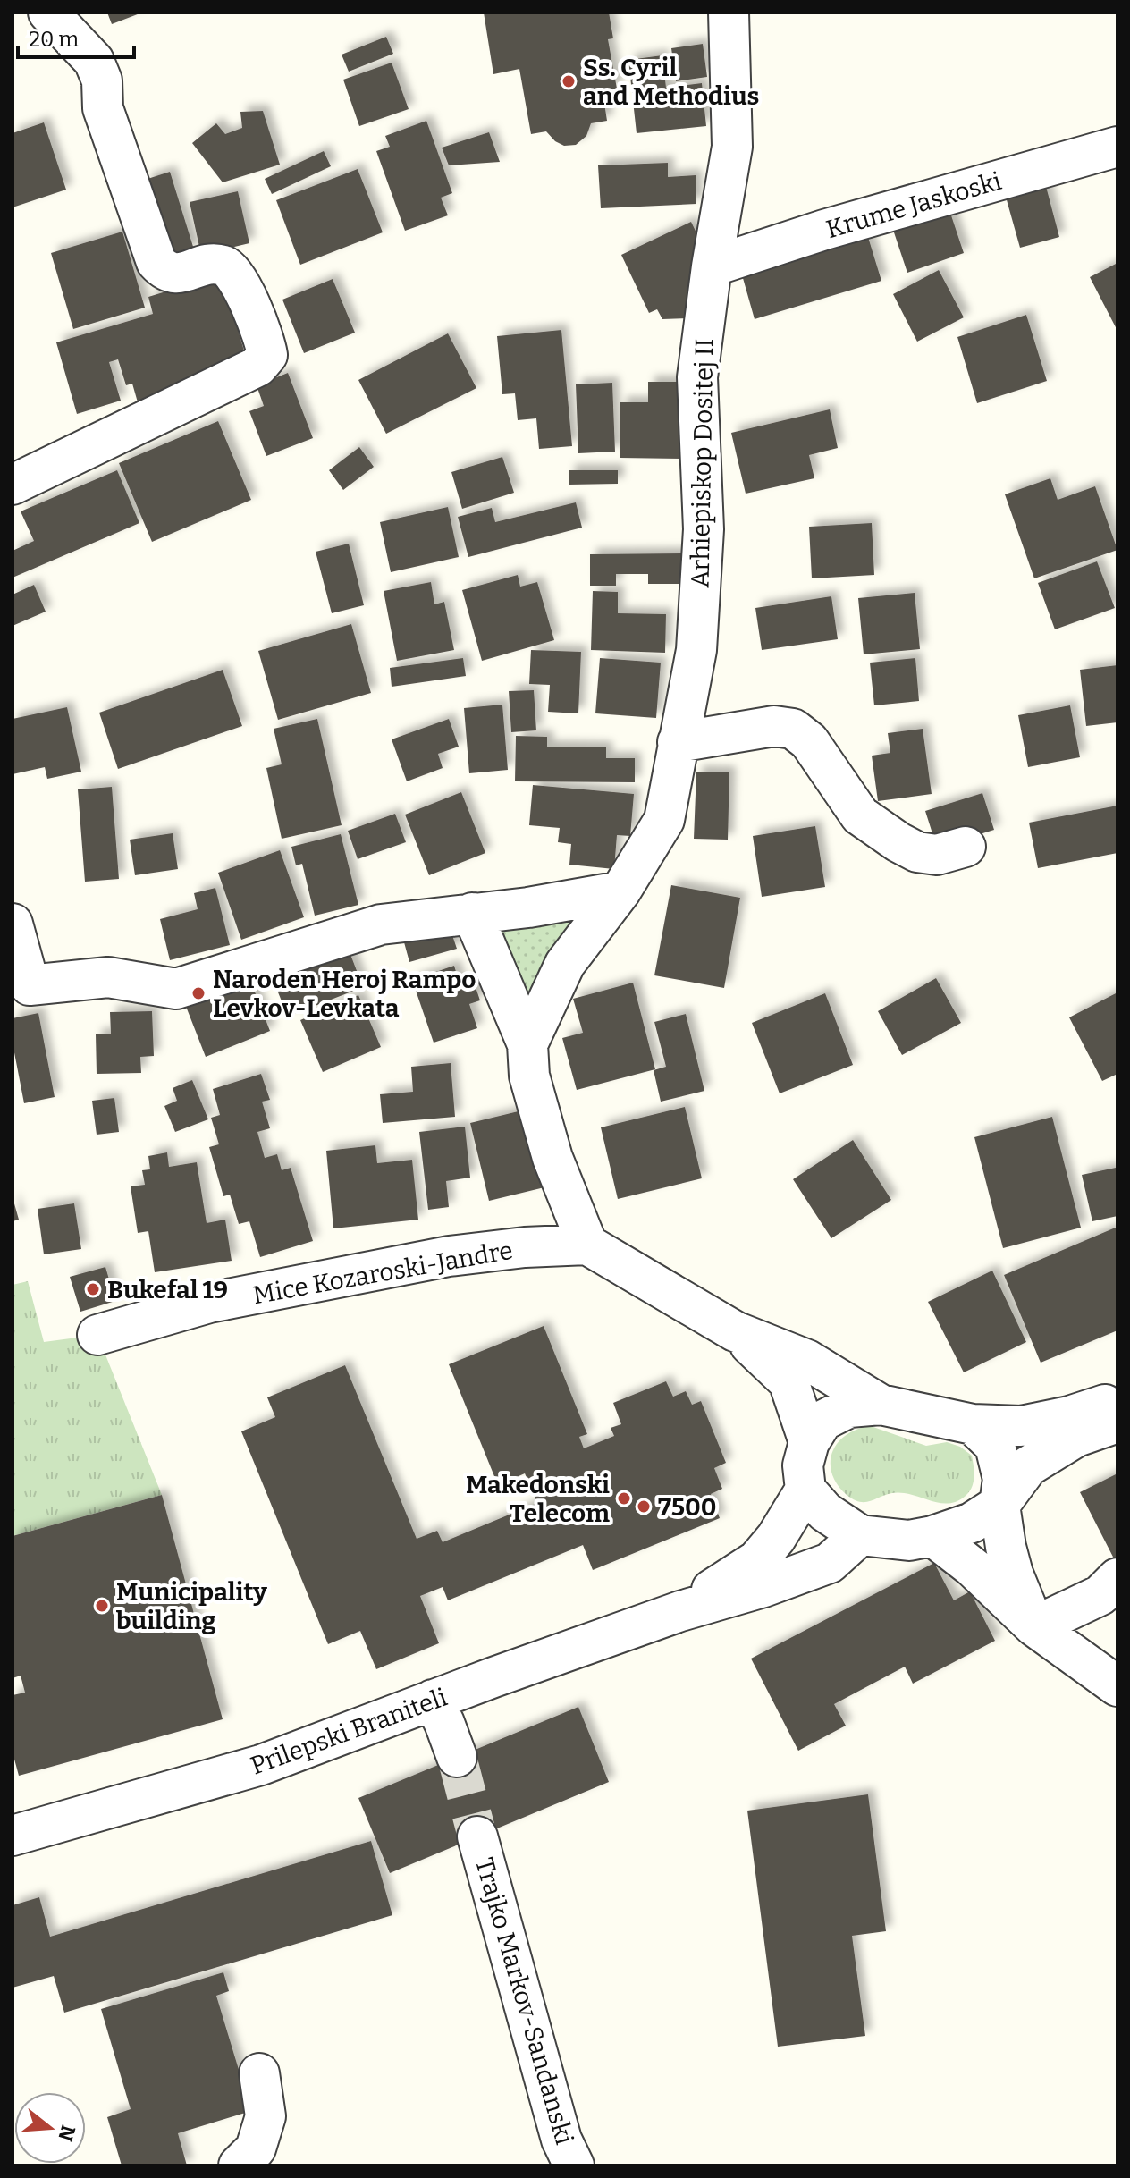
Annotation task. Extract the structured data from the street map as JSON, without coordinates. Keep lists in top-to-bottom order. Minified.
{"streets":{"street":["Krume Jaskoski","Arhiepiskop Dositej II","Mice Kozaroski-Jandre","Prilepski Braniteli","Trajko Markov-Sandanski"]},"crossings":[["Krume Jaskoski","Arhiepiskop Dositej II"],["Arhiepiskop Dositej II","Mice Kozaroski-Jandre"]],"places":["Ss. Cyril and Methodius","Naroden Heroj Rampo Levkov-Levkata","Bukefal 19","Makedonski Telecom","7500","Municipality building"],"scale_bar":"20 m","north":"right"}
